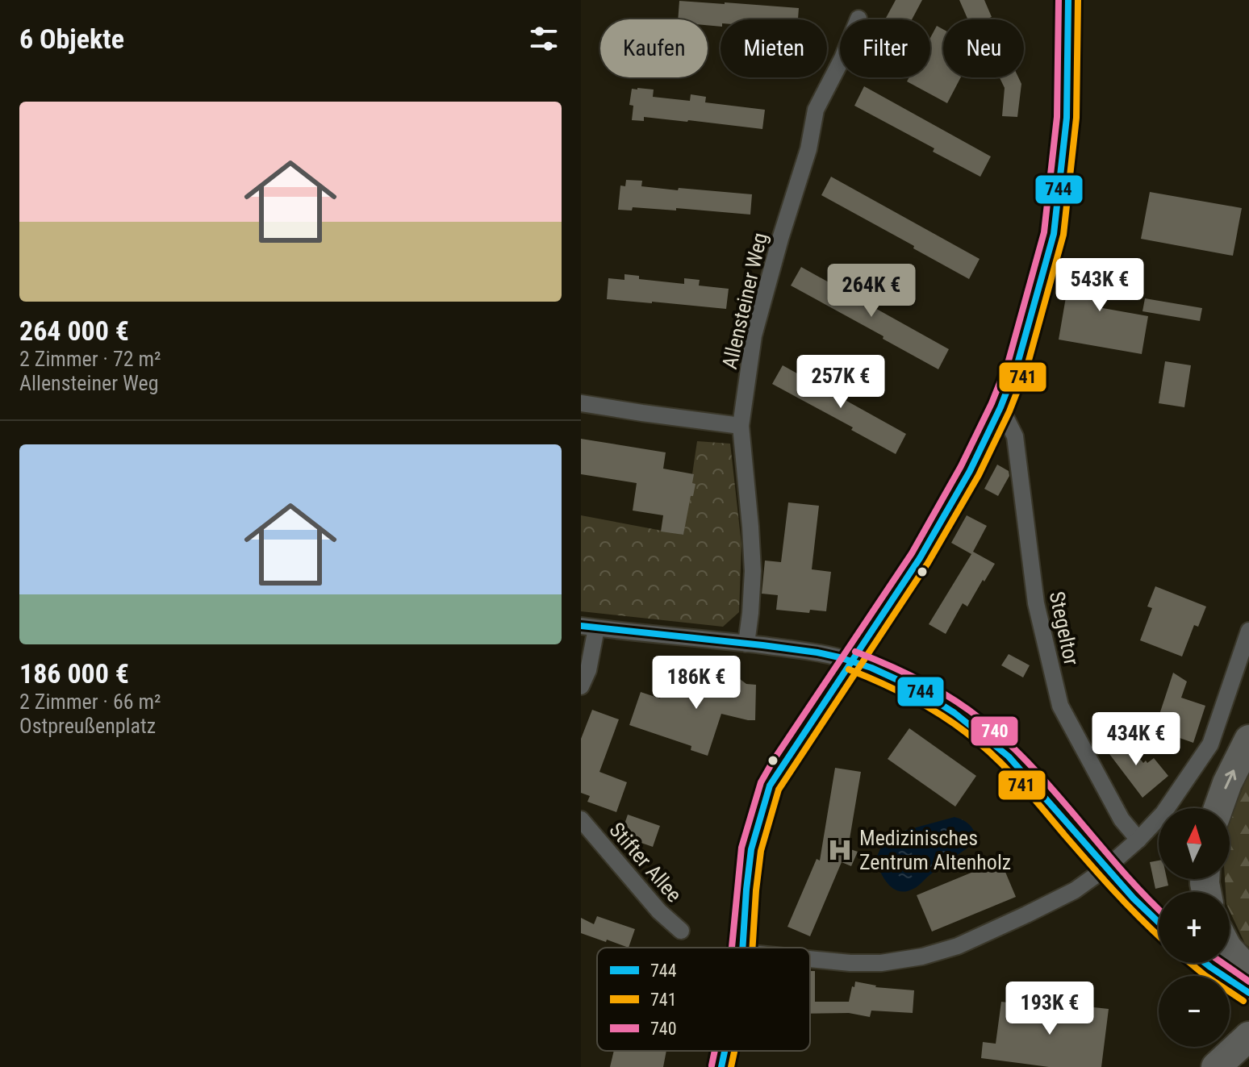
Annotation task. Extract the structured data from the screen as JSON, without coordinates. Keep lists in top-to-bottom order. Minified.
{"streets":{"street":["Allensteiner Weg","Stegeltor","Stifter Allee"]},"places":{"hospital":["Medizinisches Zentrum Altenholz"]},"lines":["transit line 744","transit line 741","transit line 740"],"legend":["744","741","740"],"north":"top","page":{"heading":"6 Objekte","chip":["Kaufen","Mieten","Filter","Neu"],"list":[{"name":"264 000 €","note":"2 Zimmer · 72 m² · Allensteiner Weg"},{"name":"186 000 €","note":"2 Zimmer · 66 m² · Ostpreußenplatz"}],"price":["543K €","264K €","257K €","186K €","434K €","193K €"],"map_buttons":["+","−"]}}
